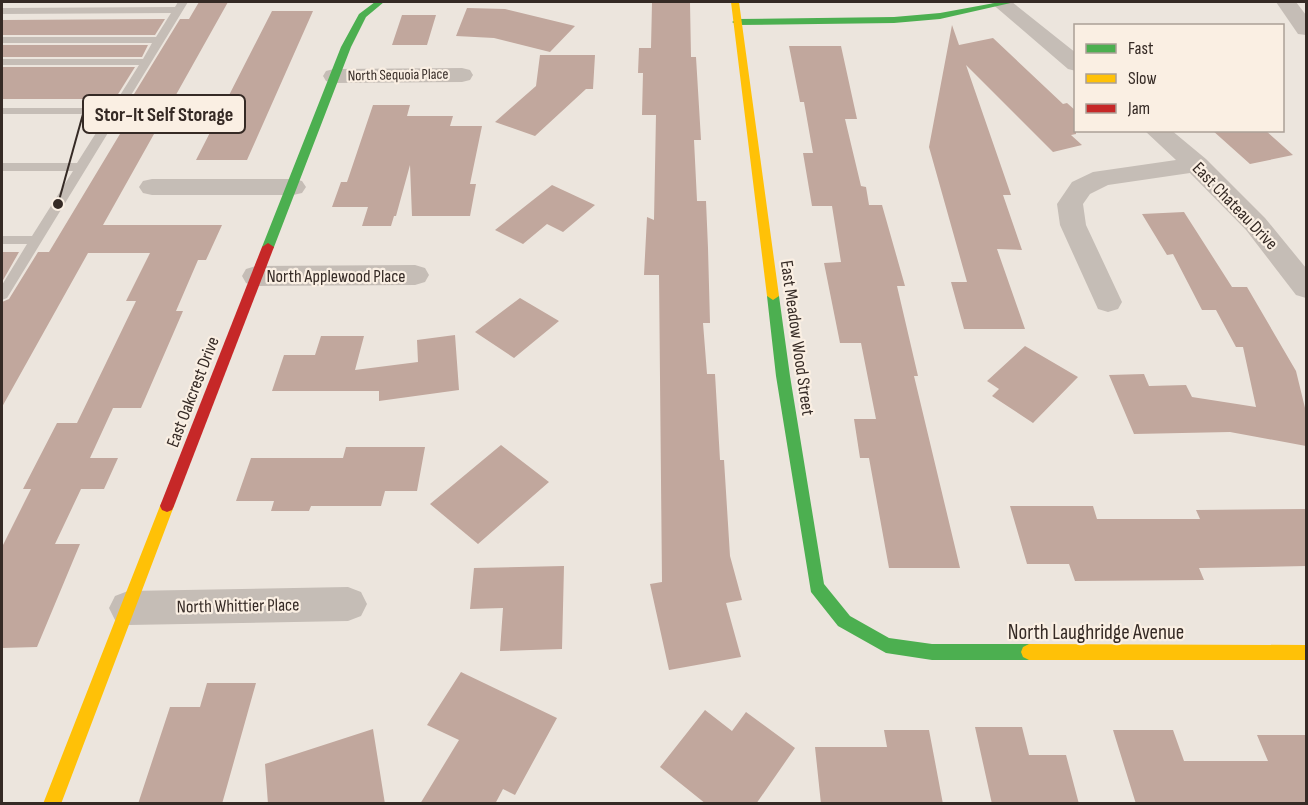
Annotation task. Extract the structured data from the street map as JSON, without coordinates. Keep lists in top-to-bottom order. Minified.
{"streets":{"street":["North Sequoia Place","East Chateau Drive","North Applewood Place","East Meadow Wood Street","East Oakcrest Drive","North Whittier Place","North Laughridge Avenue"]},"crossings":[["North Sequoia Place","East Oakcrest Drive"],["North Applewood Place","East Oakcrest Drive"],["East Meadow Wood Street","North Laughridge Avenue"],["East Oakcrest Drive","North Whittier Place"]],"places":["Stor-It Self Storage"],"legend":["Fast","Slow","Jam"]}
